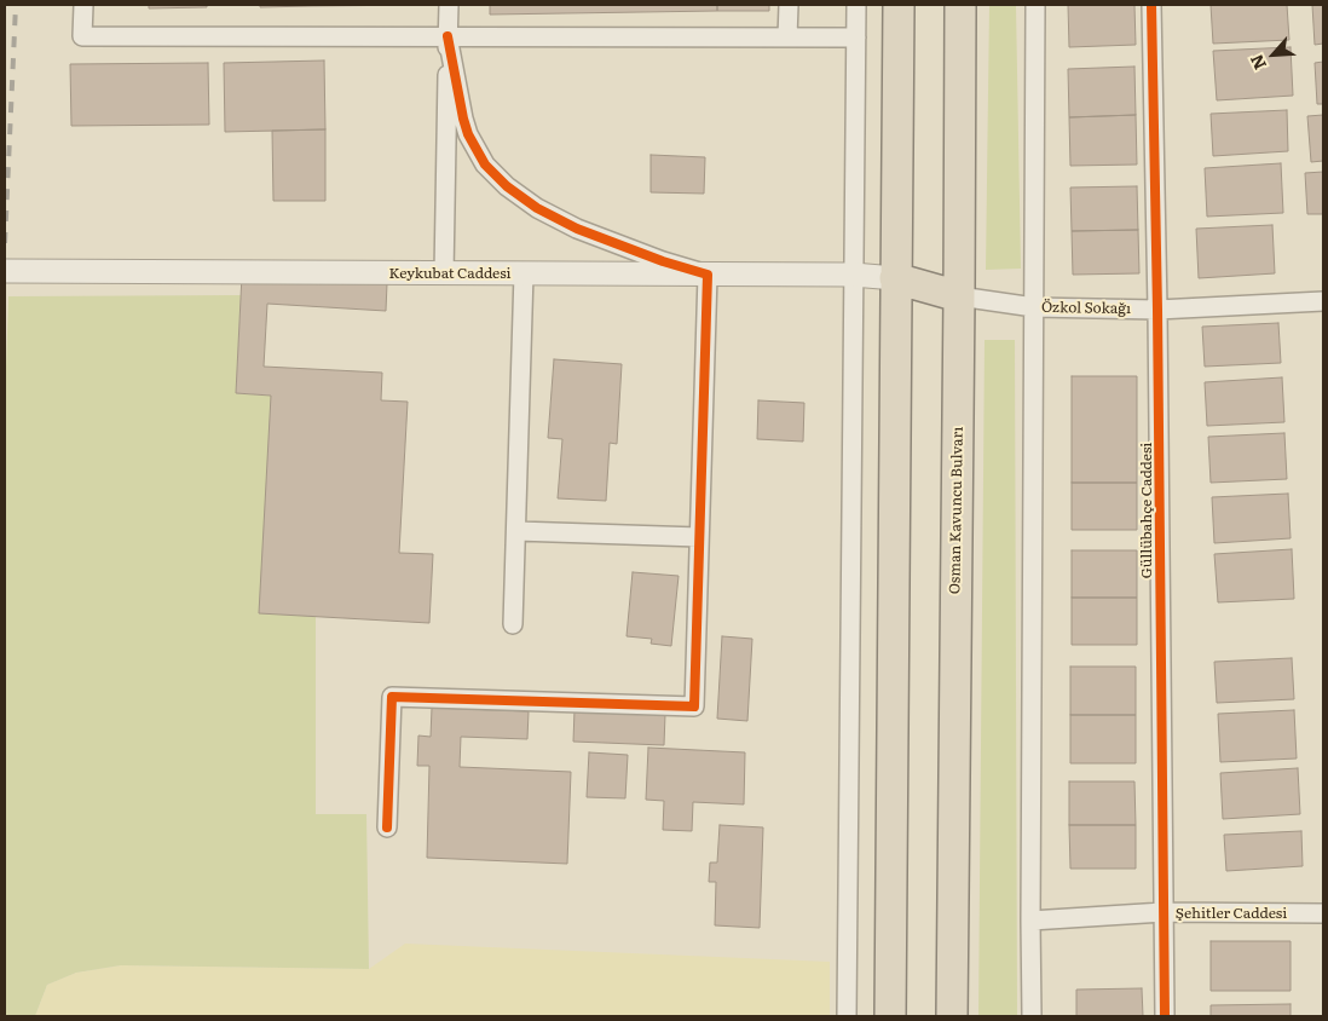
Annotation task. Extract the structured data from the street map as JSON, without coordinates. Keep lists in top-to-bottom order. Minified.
{"streets":{"highway":["Osman Kavuncu Bulvarı"],"street":["Keykubat Caddesi","Özkol Sokağı","Güllübahçe Caddesi","Şehitler Caddesi"]},"crossings":[["Özkol Sokağı","Osman Kavuncu Bulvarı"],["Özkol Sokağı","Güllübahçe Caddesi"],["Güllübahçe Caddesi","Şehitler Caddesi"]],"north":"bottom left"}
